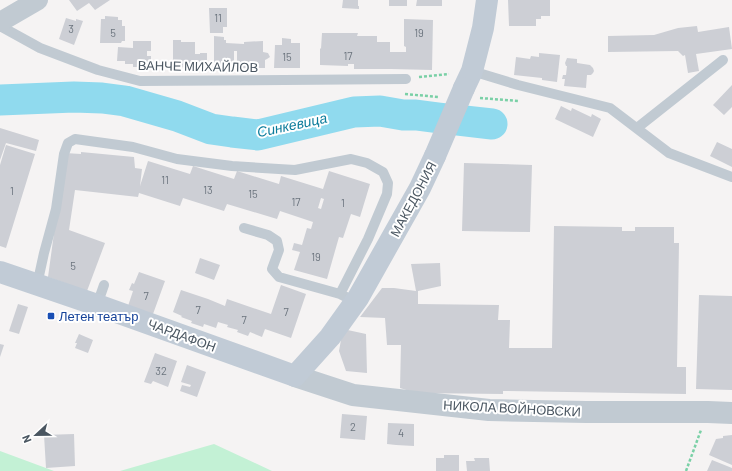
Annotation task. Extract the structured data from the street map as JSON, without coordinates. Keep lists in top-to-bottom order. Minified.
{"streets":{"main road":["МАКЕДОНИЯ","ЧАРДАФОН"],"street":["НИКОЛА ВОЙНОВСКИ"],"lane":["ВАНЧЕ МИХАЙЛОВ"]},"crossings":[["МАКЕДОНИЯ","ЧАРДАФОН"],["МАКЕДОНИЯ","НИКОЛА ВОЙНОВСКИ"],["ЧАРДАФОН","НИКОЛА ВОЙНОВСКИ"]],"water":["Синкевица"],"places":{"transit":["Летен театър"]},"house_numbers":["11","3","5","19","17","15","11","13","1","15","17","1","19","5","7","7","7","7","32","2","4"],"north":"left"}
